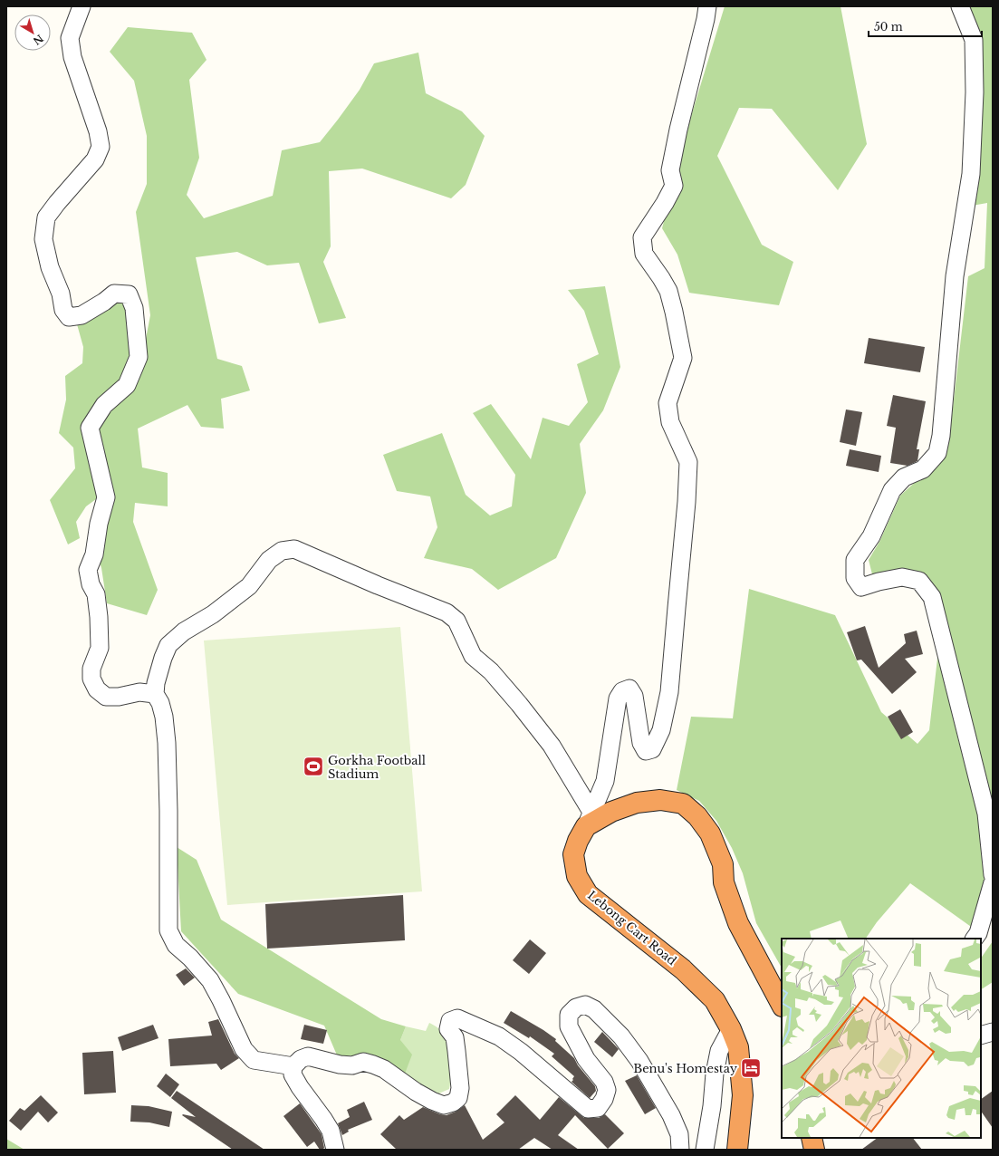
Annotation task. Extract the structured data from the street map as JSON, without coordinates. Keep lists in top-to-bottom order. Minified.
{"streets":{"highway":["Lebong Cart Road"]},"places":{"sports":["Gorkha Football Stadium"],"hotel":["Benu's Homestay"]},"scale_bar":"50 m","north":"bottom right"}
